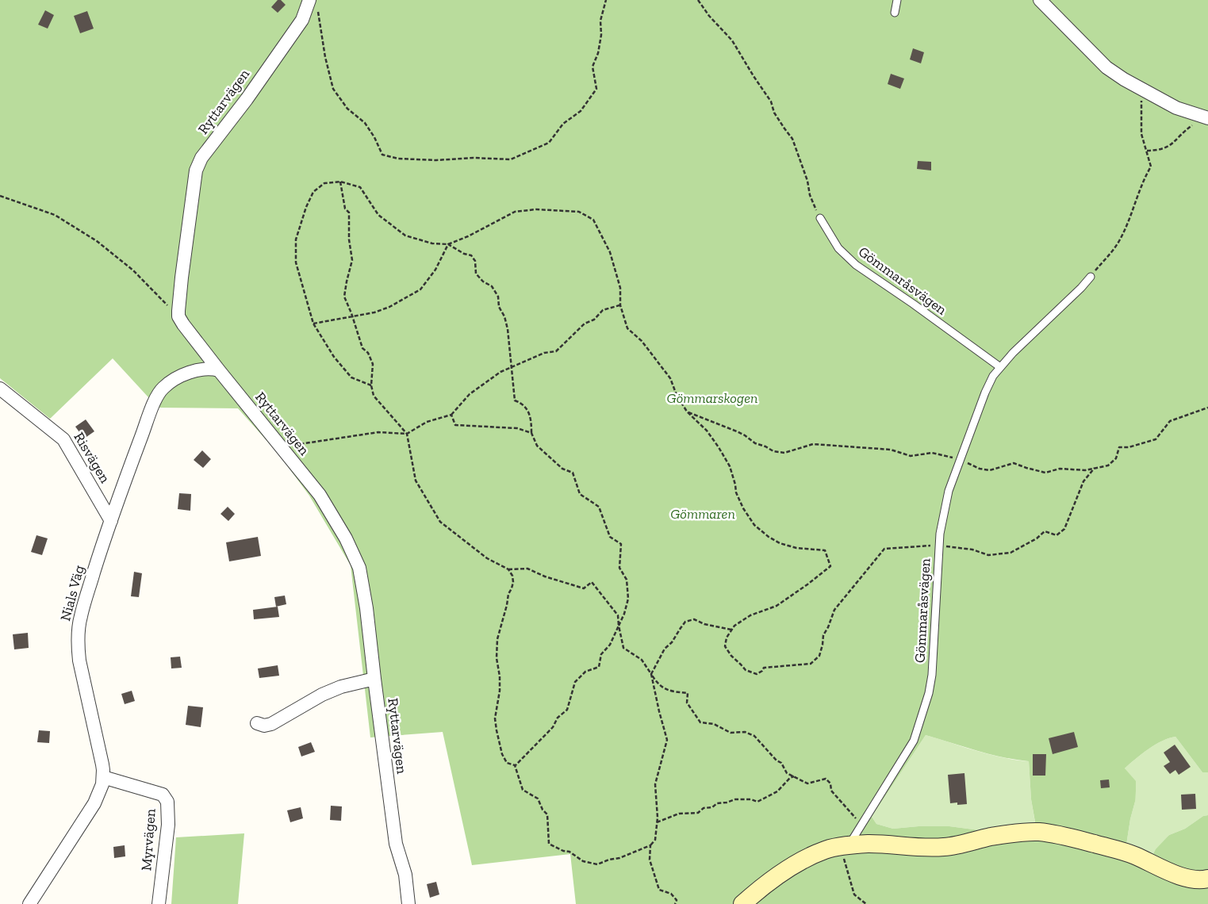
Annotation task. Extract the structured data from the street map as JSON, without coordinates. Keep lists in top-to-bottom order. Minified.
{"streets":{"street":["Ryttarvägen","Risvägen","Nials Väg","Myrvägen"],"lane":["Gömmaråsvägen"]},"crossings":[["Ryttarvägen","Nials Väg"],["Risvägen","Nials Väg"],["Nials Väg","Myrvägen"]],"parks":["Gömmarskogen","Gömmaren"]}
